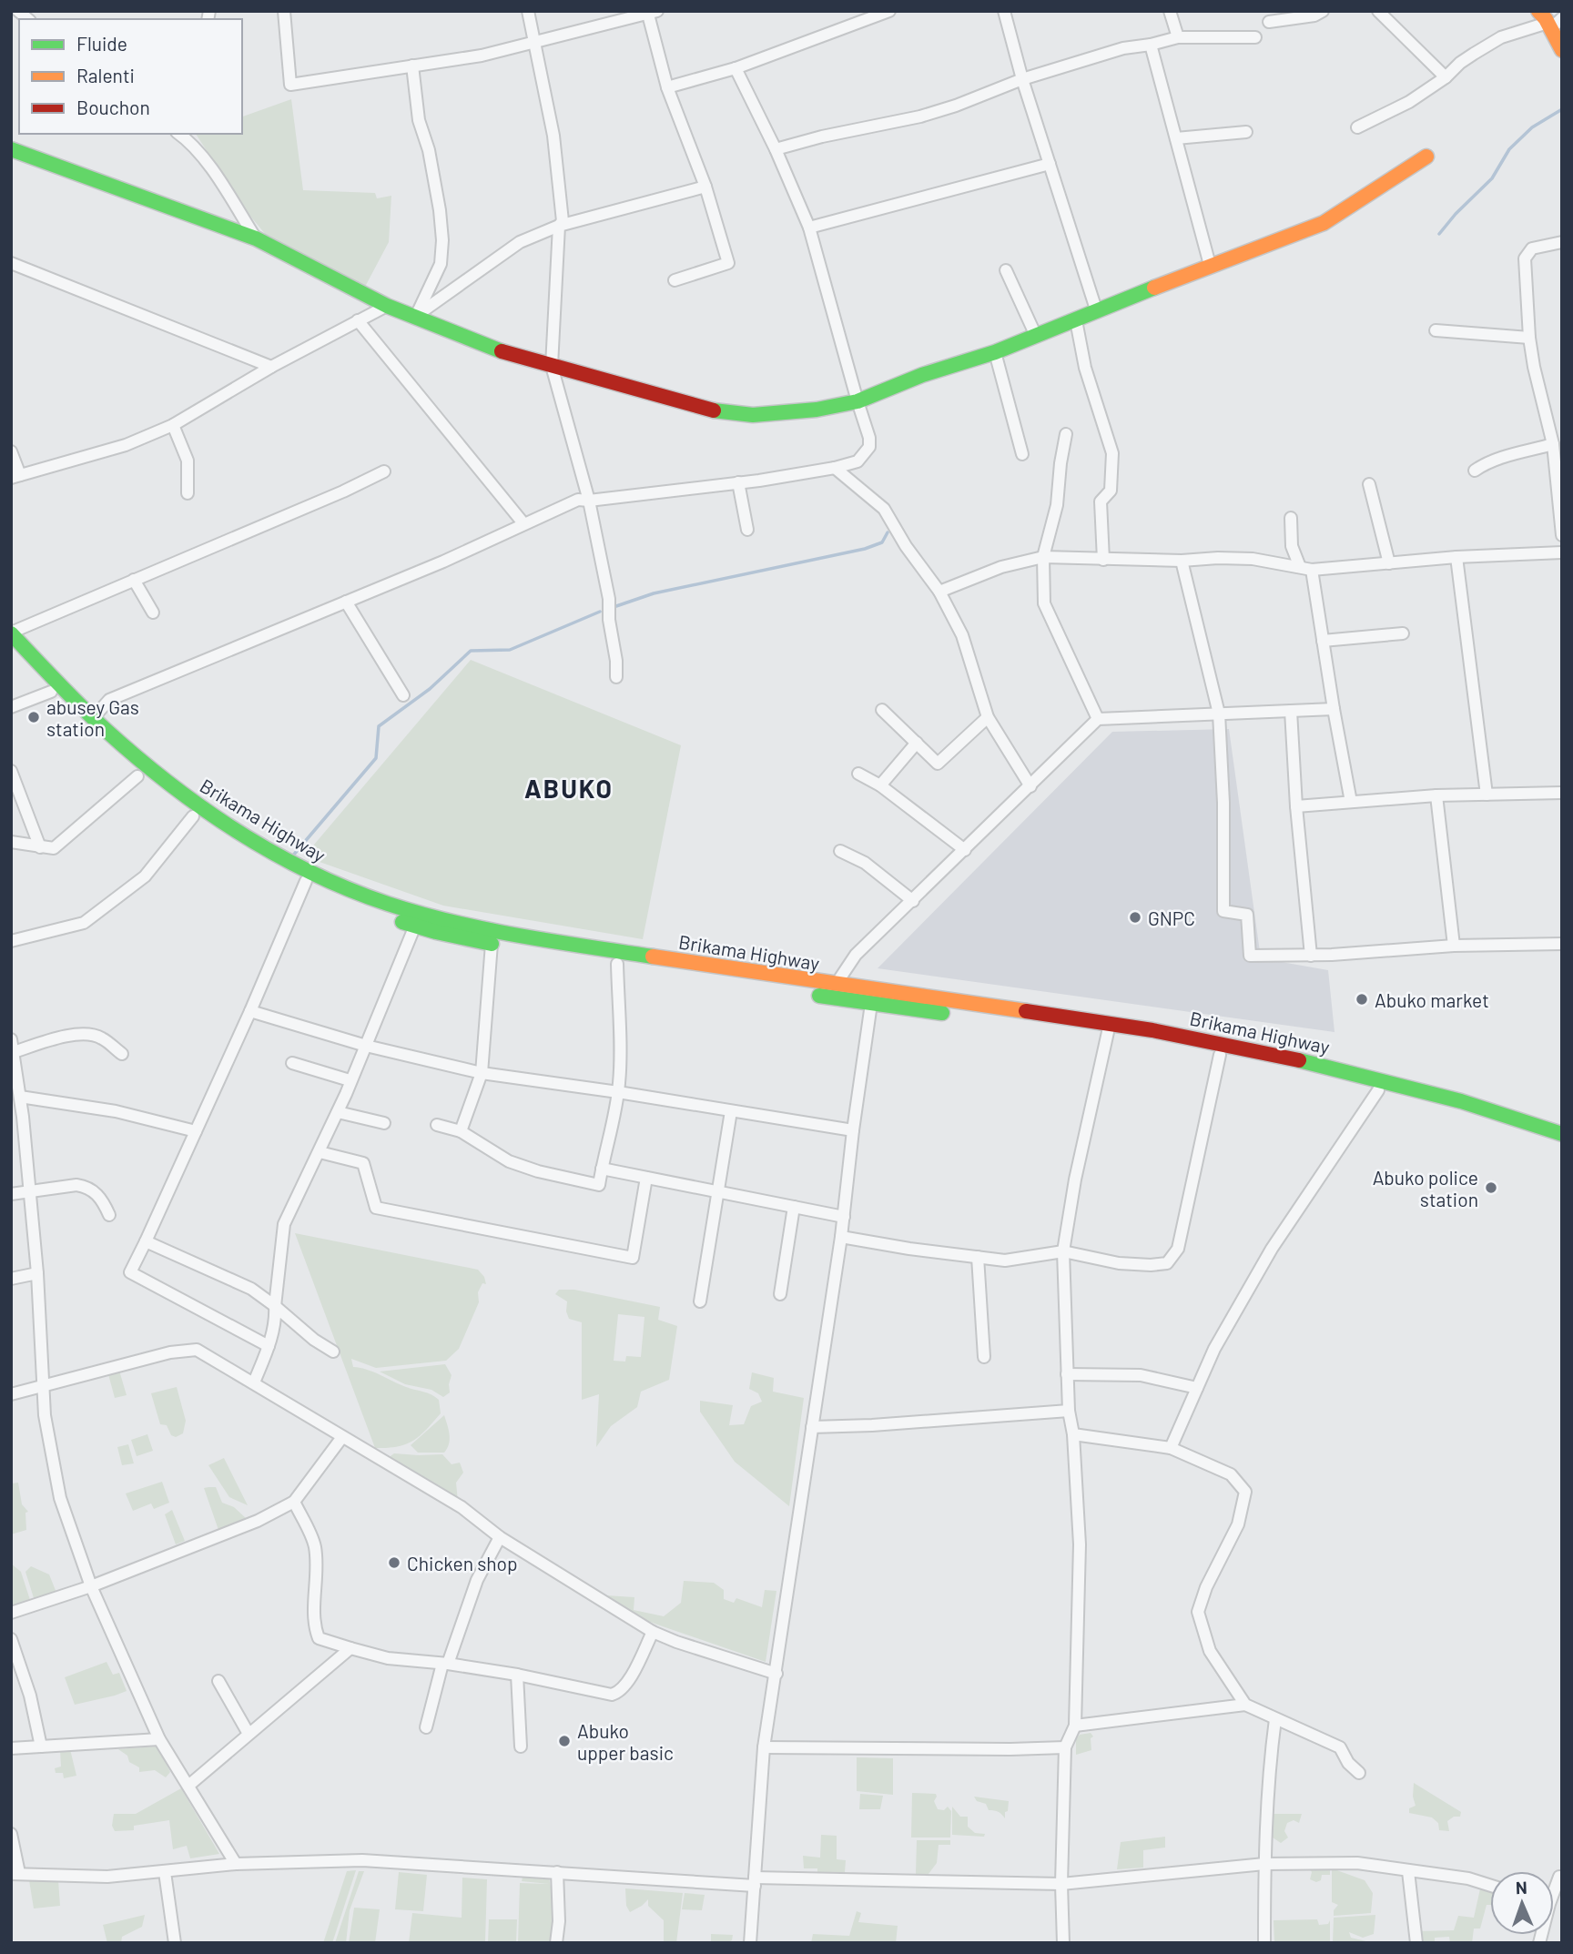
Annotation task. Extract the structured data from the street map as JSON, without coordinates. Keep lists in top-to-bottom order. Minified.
{"streets":{"main road":["Brikama Highway"]},"districts":["ABUKO"],"places":["abusey Gas station","GNPC","Abuko market","Abuko police station","Chicken shop","Abuko upper basic"],"legend":["Fluide","Ralenti","Bouchon"],"north":"top"}
